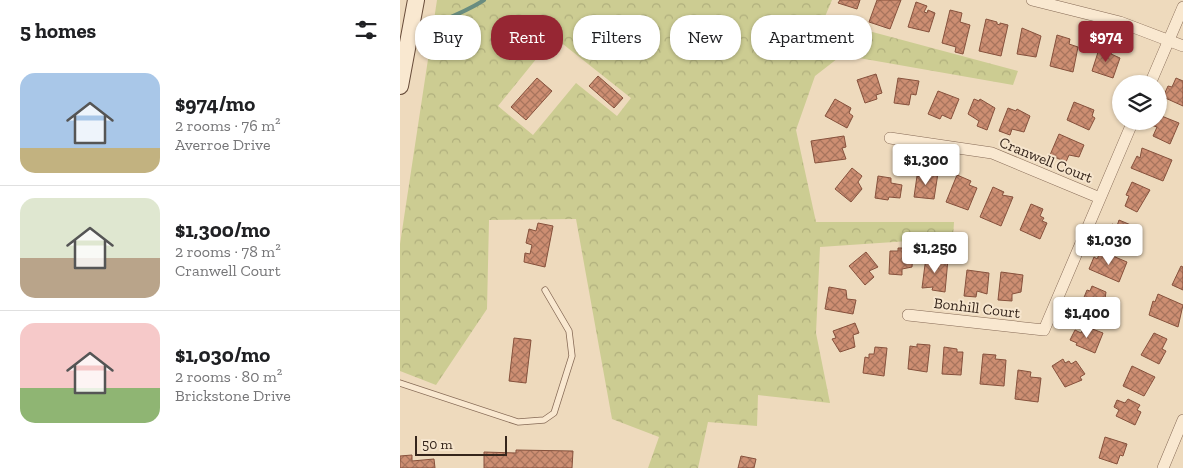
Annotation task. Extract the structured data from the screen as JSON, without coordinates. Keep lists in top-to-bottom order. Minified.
{"streets":{"street":["Cranwell Court","Bonhill Court"]},"crossings":[["Cranwell Court","Bonhill Court"]],"scale_bar":"50 m","page":{"heading":"5 homes","chip":["Buy","Rent","Filters","New","Apartment"],"price":["$974","$1,300","$1,030","$1,250","$1,400"],"list":[{"name":"$974/mo","note":"2 rooms · 76 m² · Averroe Drive"},{"name":"$1,300/mo","note":"2 rooms · 78 m² · Cranwell Court"},{"name":"$1,030/mo","note":"2 rooms · 80 m² · Brickstone Drive"}],"scale":"50 m"}}
